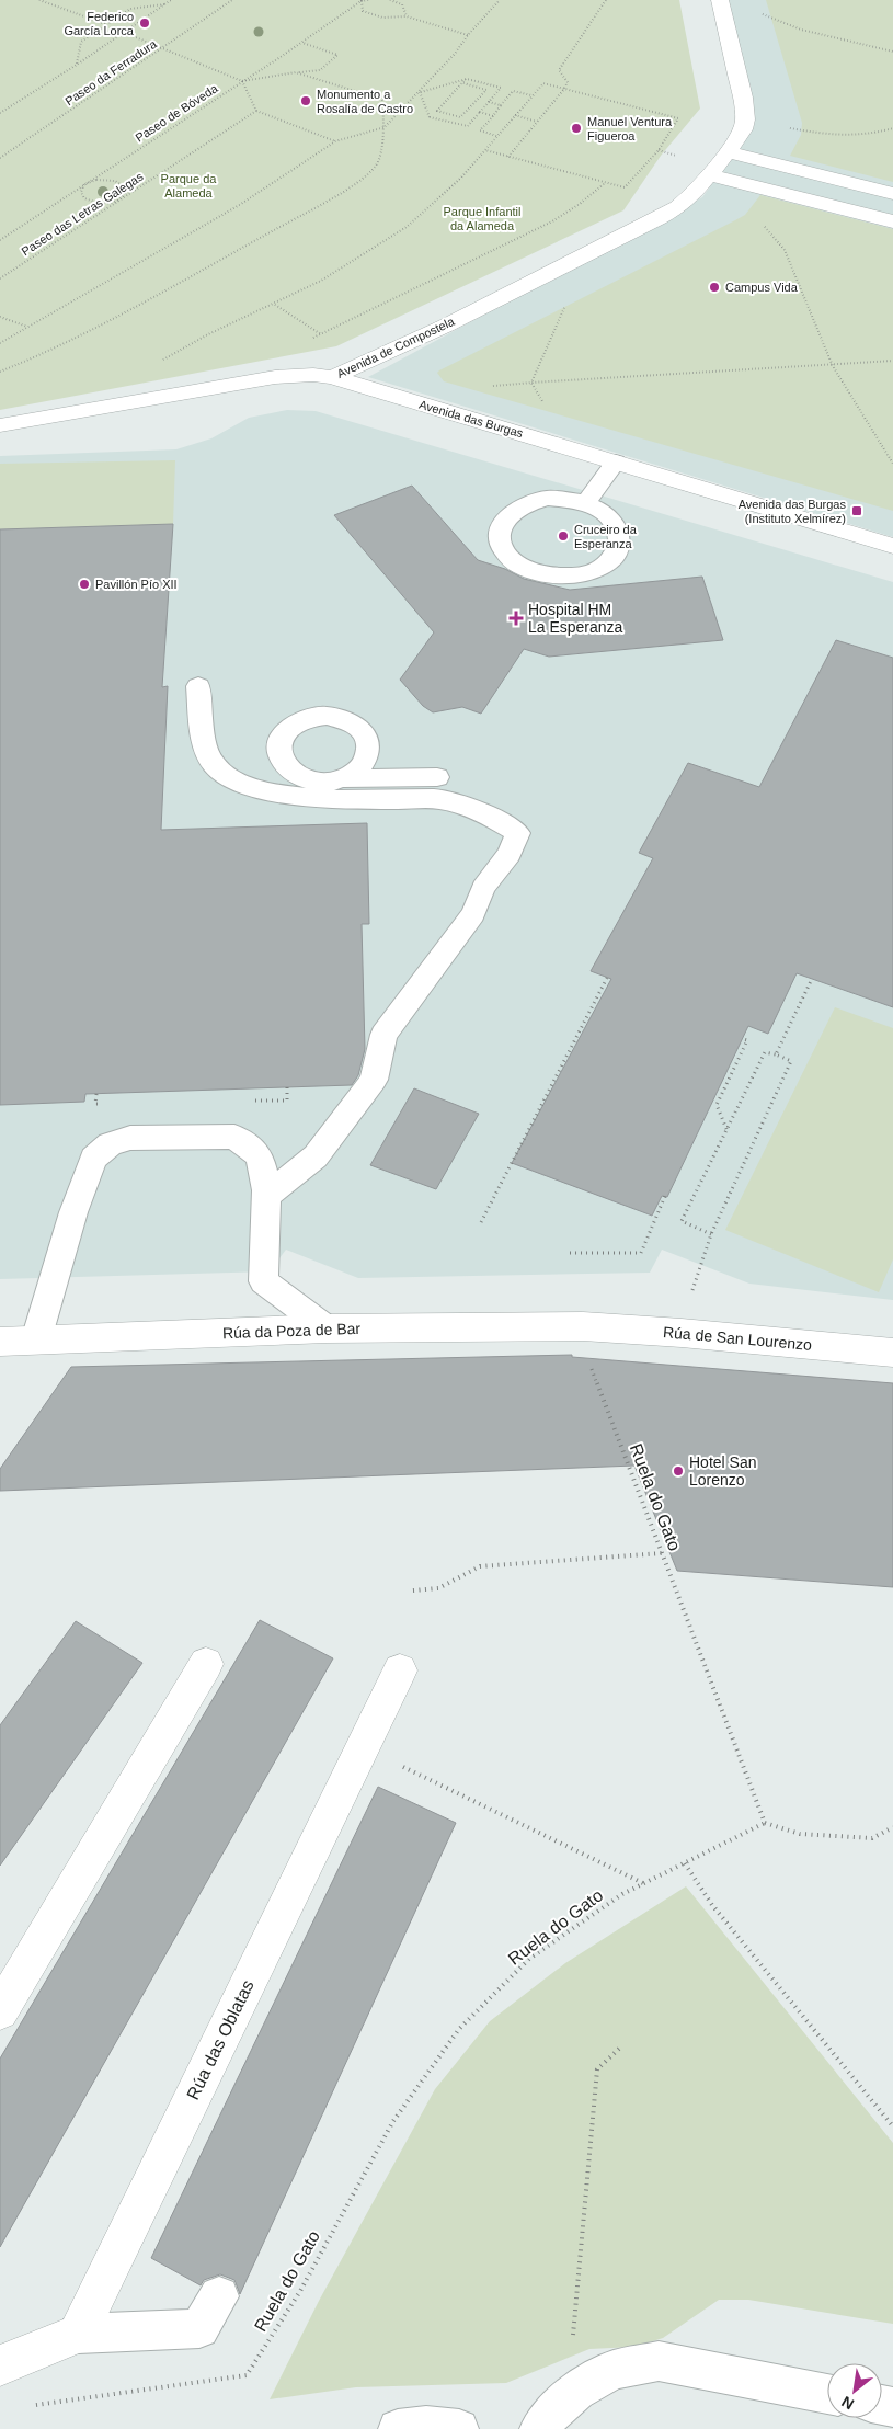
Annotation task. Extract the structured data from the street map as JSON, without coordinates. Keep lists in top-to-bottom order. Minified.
{"streets":{"street":["Avenida de Compostela","Avenida das Burgas","Rúa da Poza de Bar","Rúa de San Lourenzo","Rúa das Oblatas"],"path":["Paseo da Ferradura","Paseo de Bóveda","Paseo das Letras Galegas","Ruela do Gato"]},"crossings":[["Avenida de Compostela","Avenida das Burgas"],["Rúa da Poza de Bar","Rúa de San Lourenzo"],["Rúa da Poza de Bar","Ruela do Gato"],["Rúa de San Lourenzo","Ruela do Gato"]],"parks":["Parque da Alameda","Parque Infantil da Alameda"],"places":{"other":["Federico García Lorca","Monumento a Rosalía de Castro","Manuel Ventura Figueroa","Campus Vida","Cruceiro da Esperanza","Pavillón Pío XII","Hotel San Lorenzo"],"transit":["Avenida das Burgas (Instituto Xelmírez)"],"health":["Hospital HM La Esperanza"]},"north":"bottom left"}
